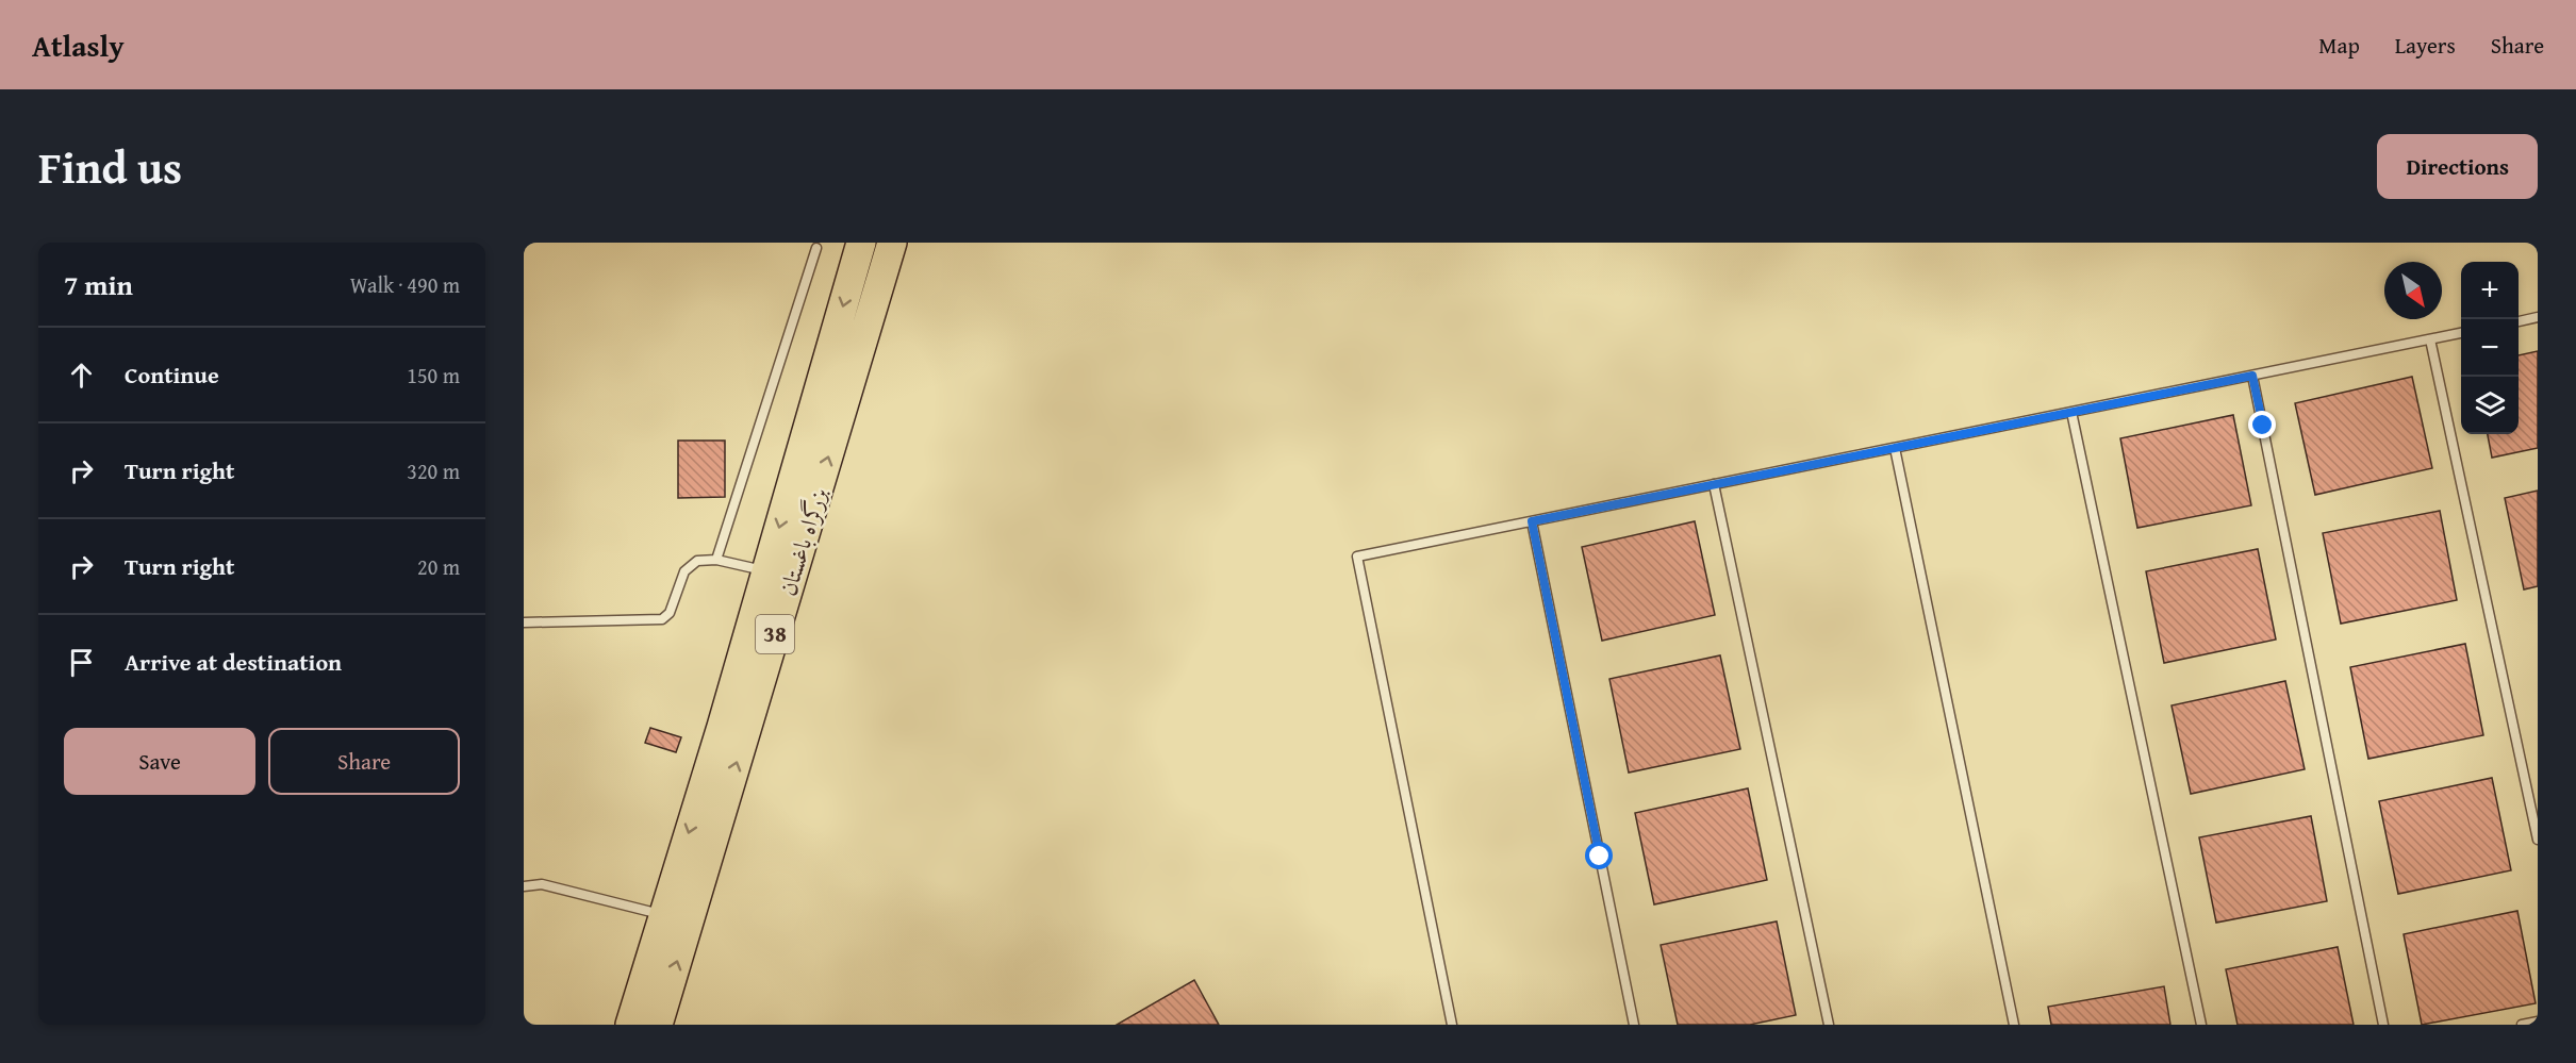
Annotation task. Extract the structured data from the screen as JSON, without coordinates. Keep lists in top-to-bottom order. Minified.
{"streets":{"highway":["بزرگراه باغستان","38"]},"north":"bottom right","page":{"header":"Atlasly","nav":["Map","Layers","Share"],"title":"Find us","buttons":["Directions",["Save","Share"]],"heading":["7 min","Walk · 490 m"],"map_buttons":["+","−"],"list":[["Continue","150 m"],["Turn right","320 m"],["Turn right","20 m"],"Arrive at destination"]}}
